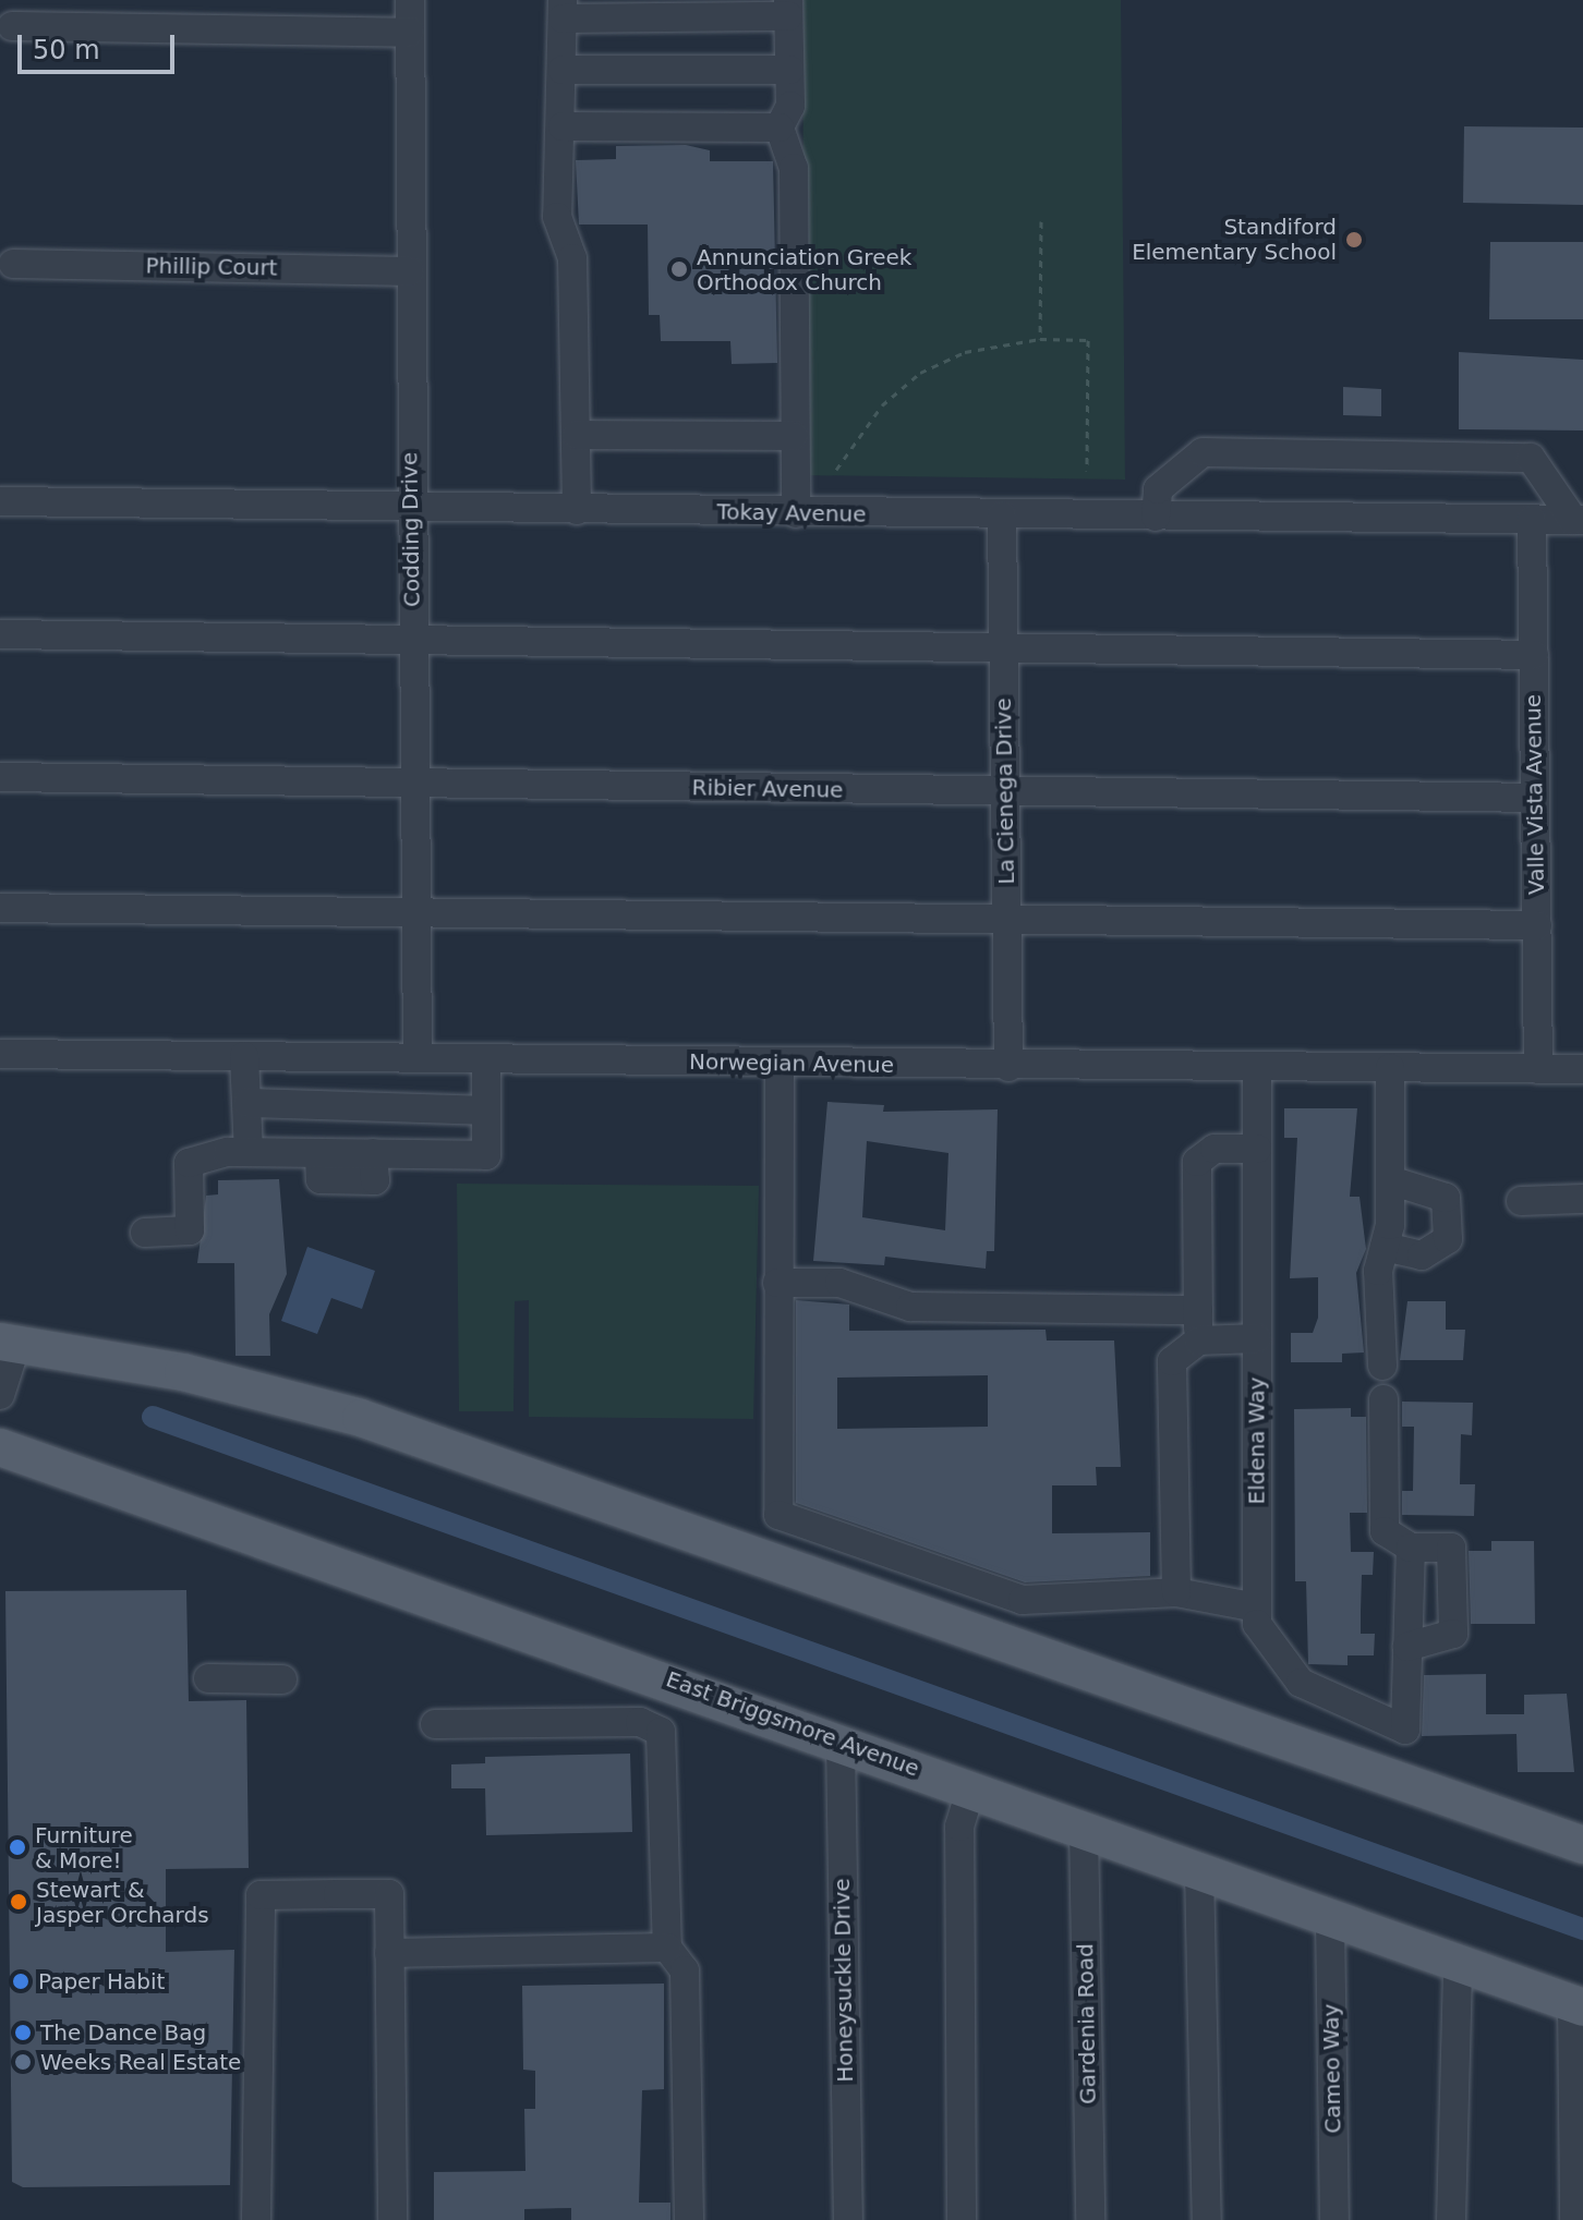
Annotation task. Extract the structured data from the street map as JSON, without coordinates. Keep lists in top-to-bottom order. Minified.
{"streets":{"main road":["East Briggsmore Avenue"],"street":["Phillip Court","Tokay Avenue","Codding Drive","Ribier Avenue","La Cienega Drive","Valle Vista Avenue","Norwegian Avenue","Eldena Way","Honeysuckle Drive","Gardenia Road","Cameo Way"]},"crossings":[["Phillip Court","Codding Drive"],["Tokay Avenue","Codding Drive"],["Tokay Avenue","La Cienega Drive"],["Tokay Avenue","Valle Vista Avenue"],["Codding Drive","Ribier Avenue"],["Codding Drive","Norwegian Avenue"],["Ribier Avenue","La Cienega Drive"],["Ribier Avenue","Valle Vista Avenue"],["La Cienega Drive","Norwegian Avenue"],["Valle Vista Avenue","Norwegian Avenue"],["Norwegian Avenue","Eldena Way"],["East Briggsmore Avenue","Honeysuckle Drive"],["East Briggsmore Avenue","Gardenia Road"],["East Briggsmore Avenue","Cameo Way"]],"places":["Standiford Elementary School","Annunciation Greek Orthodox Church","Furniture & More!","Stewart & Jasper Orchards","Paper Habit","The Dance Bag","Weeks Real Estate"],"scale_bar":"50 m"}
